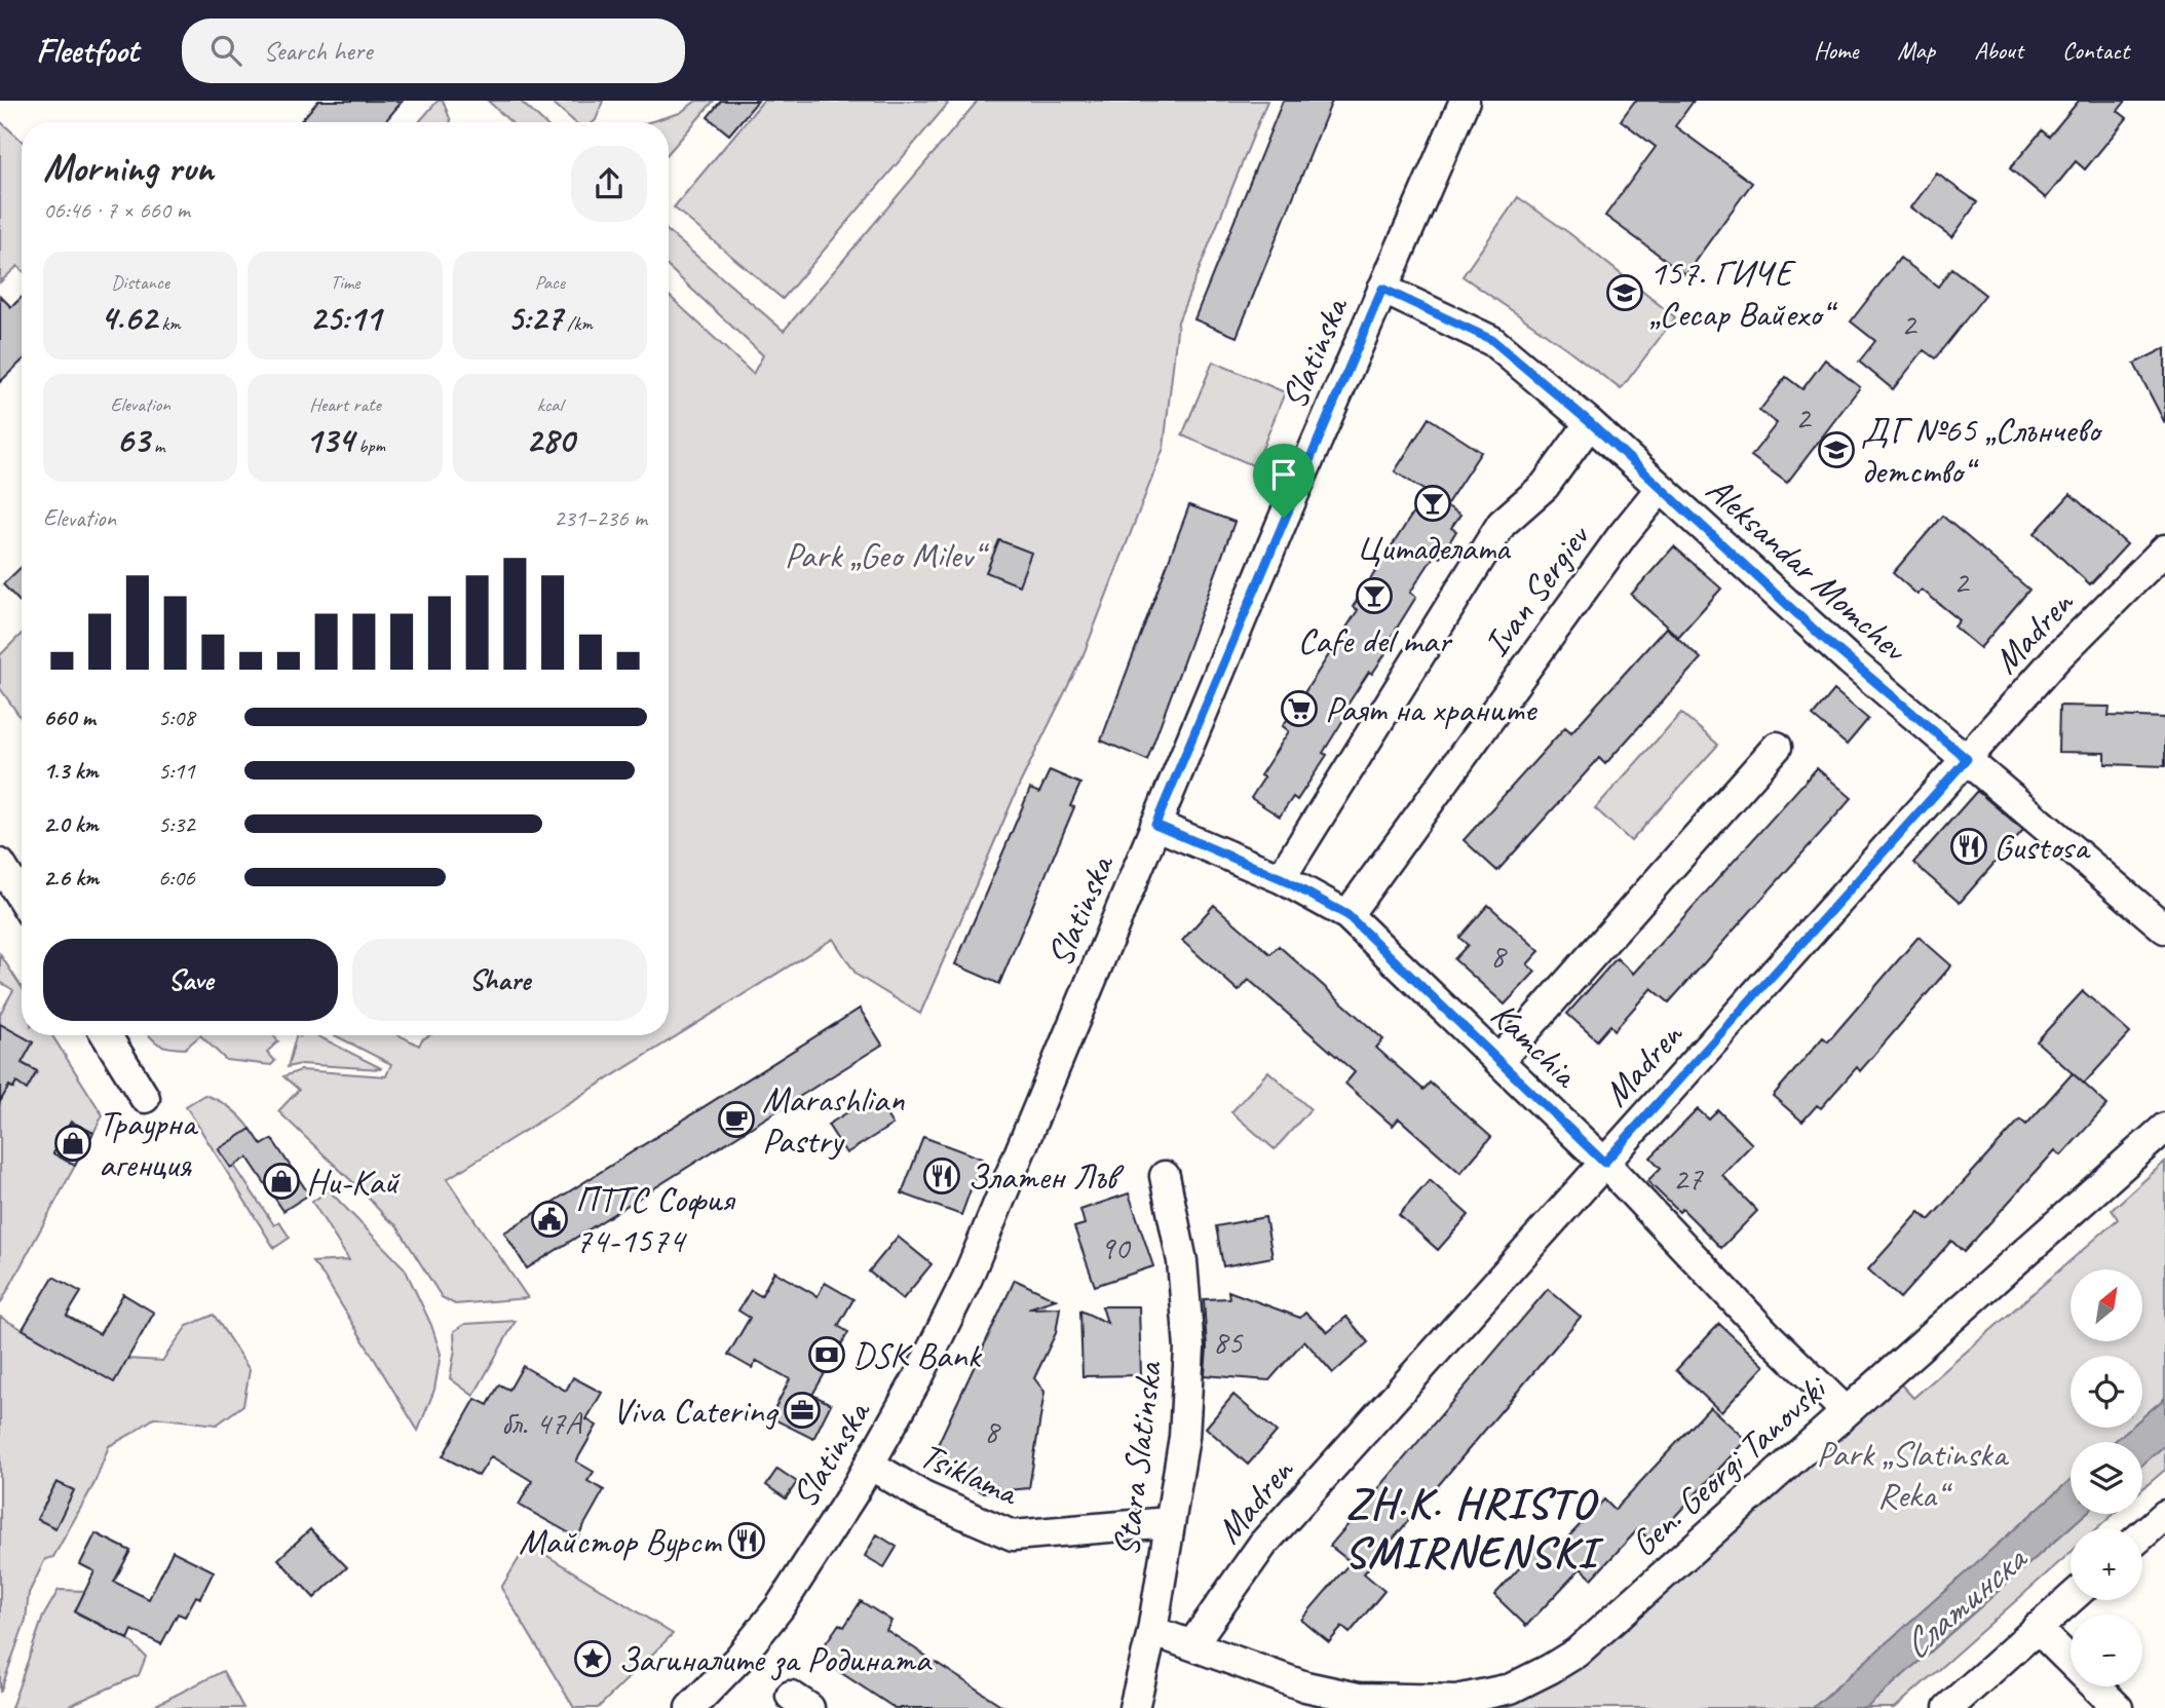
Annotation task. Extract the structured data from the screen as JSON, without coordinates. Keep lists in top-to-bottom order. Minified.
{"streets":{"street":["Slatinska","Aleksandar Momchev","Ivan Sergiev","Madren","Kamchia","Stara Slatinska","Gen. Georgi Tanovski","Tsiklama"]},"crossings":[["Slatinska","Aleksandar Momchev"],["Slatinska","Kamchia"],["Slatinska","Tsiklama"],["Aleksandar Momchev","Ivan Sergiev"],["Aleksandar Momchev","Madren"],["Ivan Sergiev","Kamchia"],["Madren","Kamchia"],["Madren","Gen. Georgi Tanovski"],["Kamchia","Gen. Georgi Tanovski"],["Stara Slatinska","Gen. Georgi Tanovski"],["Stara Slatinska","Tsiklama"]],"districts":["ZH.K. HRISTO SMIRNENSKI"],"water":["Слатинска"],"parks":["Park „Geo Milev“","Park „Slatinska Reka“"],"places":{"school or university":["157. ГИЧЕ „Сесар Вайехо“","ДГ №65 „Слънчево детство“"],"bar":["Цитаделата","Cafe del mar"],"supermarket":["Раят на храните"],"restaurant":["Gustosa","Златен Лъв","Майстор Вурст"],"cafe":["Marashlian Pastry"],"shop":["Траурна агенция","Ни-Кай"],"public building":["ПТТС София 74-1574"],"bank":["DSK Bank"],"office":["Viva Catering"],"place":["Загиналите за Родината"]},"house_numbers":["2","2","2","8","27","90","85","бл. 47А","8"],"north":"top right","page":{"header":"Fleetfoot","search":"Search here","nav":["Home","Map","About","Contact"],"heading":["Morning run","06:46 · 7 × 660 m"],"stats":[["Distance","4.62 km"],["Time","25:11"],["Pace","5:27 /km"],["Elevation","63 m"],["Heart rate","134 bpm"],["kcal","280"]],"chart":["Elevation","231–236 m"],"list":[{"name":"660 m","note":"5:08"},{"name":"1.3 km","note":"5:11"},{"name":"2.0 km","note":"5:32"},{"name":"2.6 km","note":"6:06"}],"buttons":["Save","Share"],"map_buttons":["+","−"]}}
